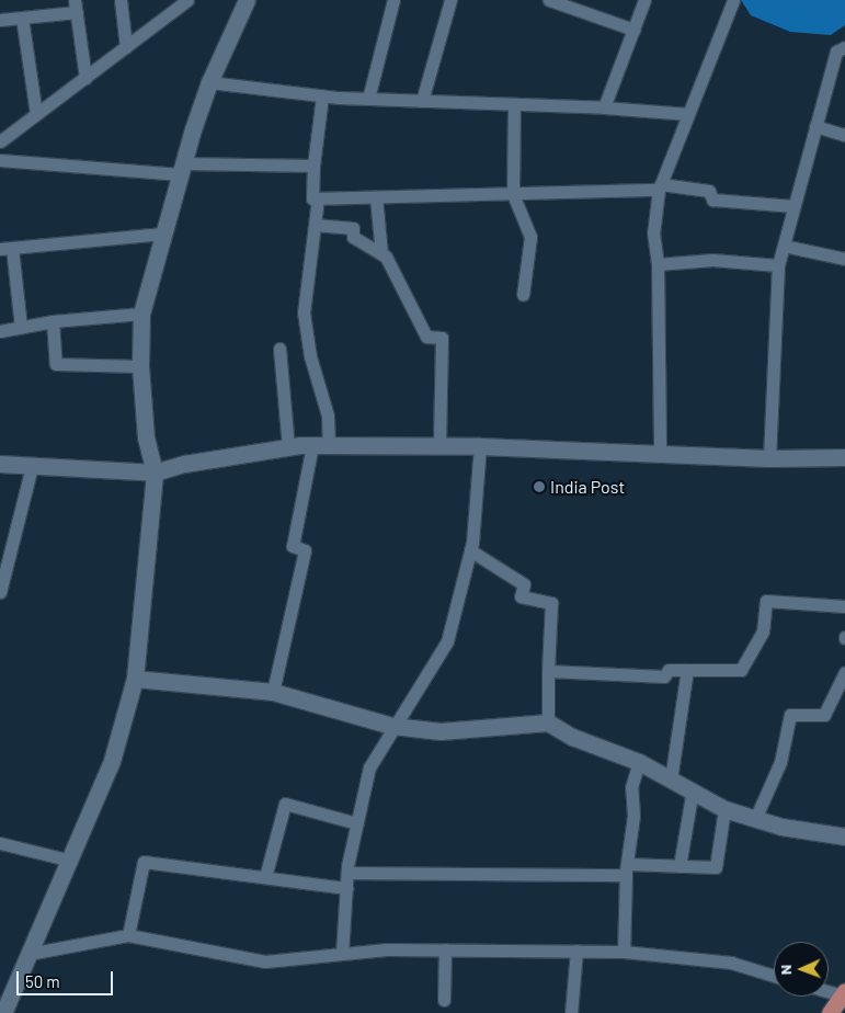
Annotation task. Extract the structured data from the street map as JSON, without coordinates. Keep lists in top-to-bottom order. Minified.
{"places":["India Post"],"scale_bar":"50 m","north":"left"}
